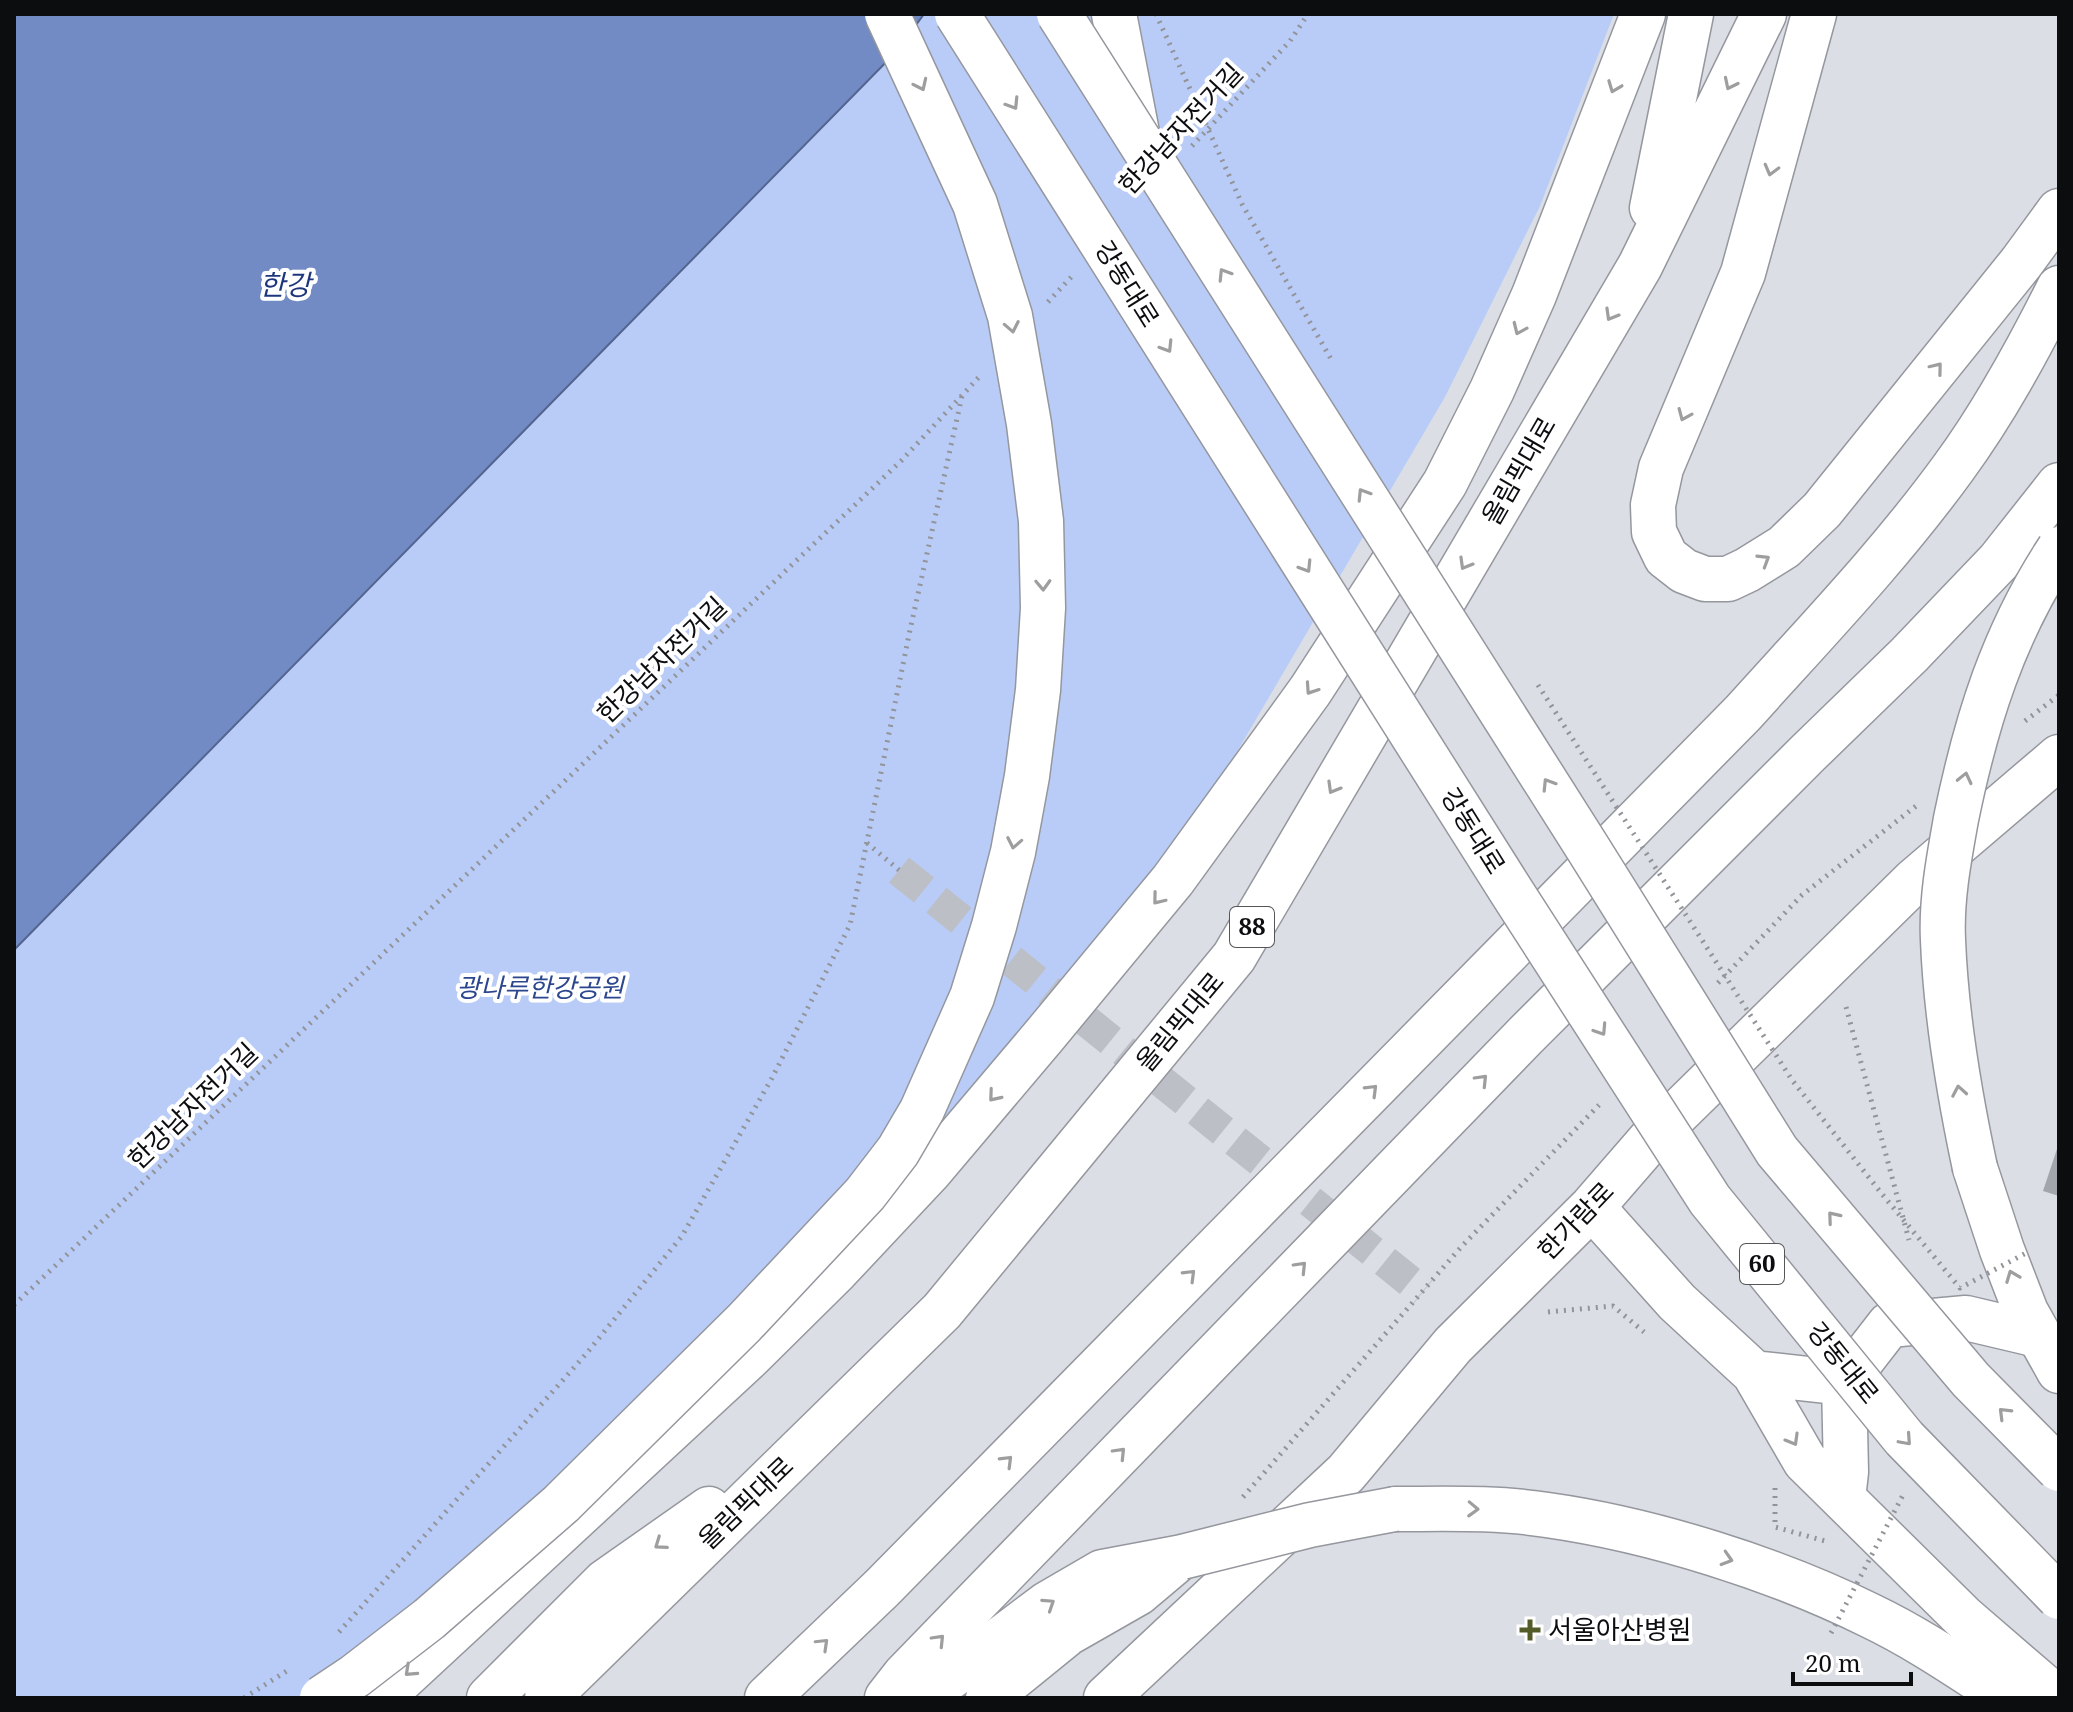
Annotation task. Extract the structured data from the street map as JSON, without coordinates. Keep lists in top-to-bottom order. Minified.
{"streets":{"main road":["강동대로","올림픽대로","88","한가람로","60"],"path":["한강남자전거길"]},"water":["한강"],"parks":["광나루한강공원"],"places":{"health":["서울아산병원"]},"scale_bar":"20 m"}
